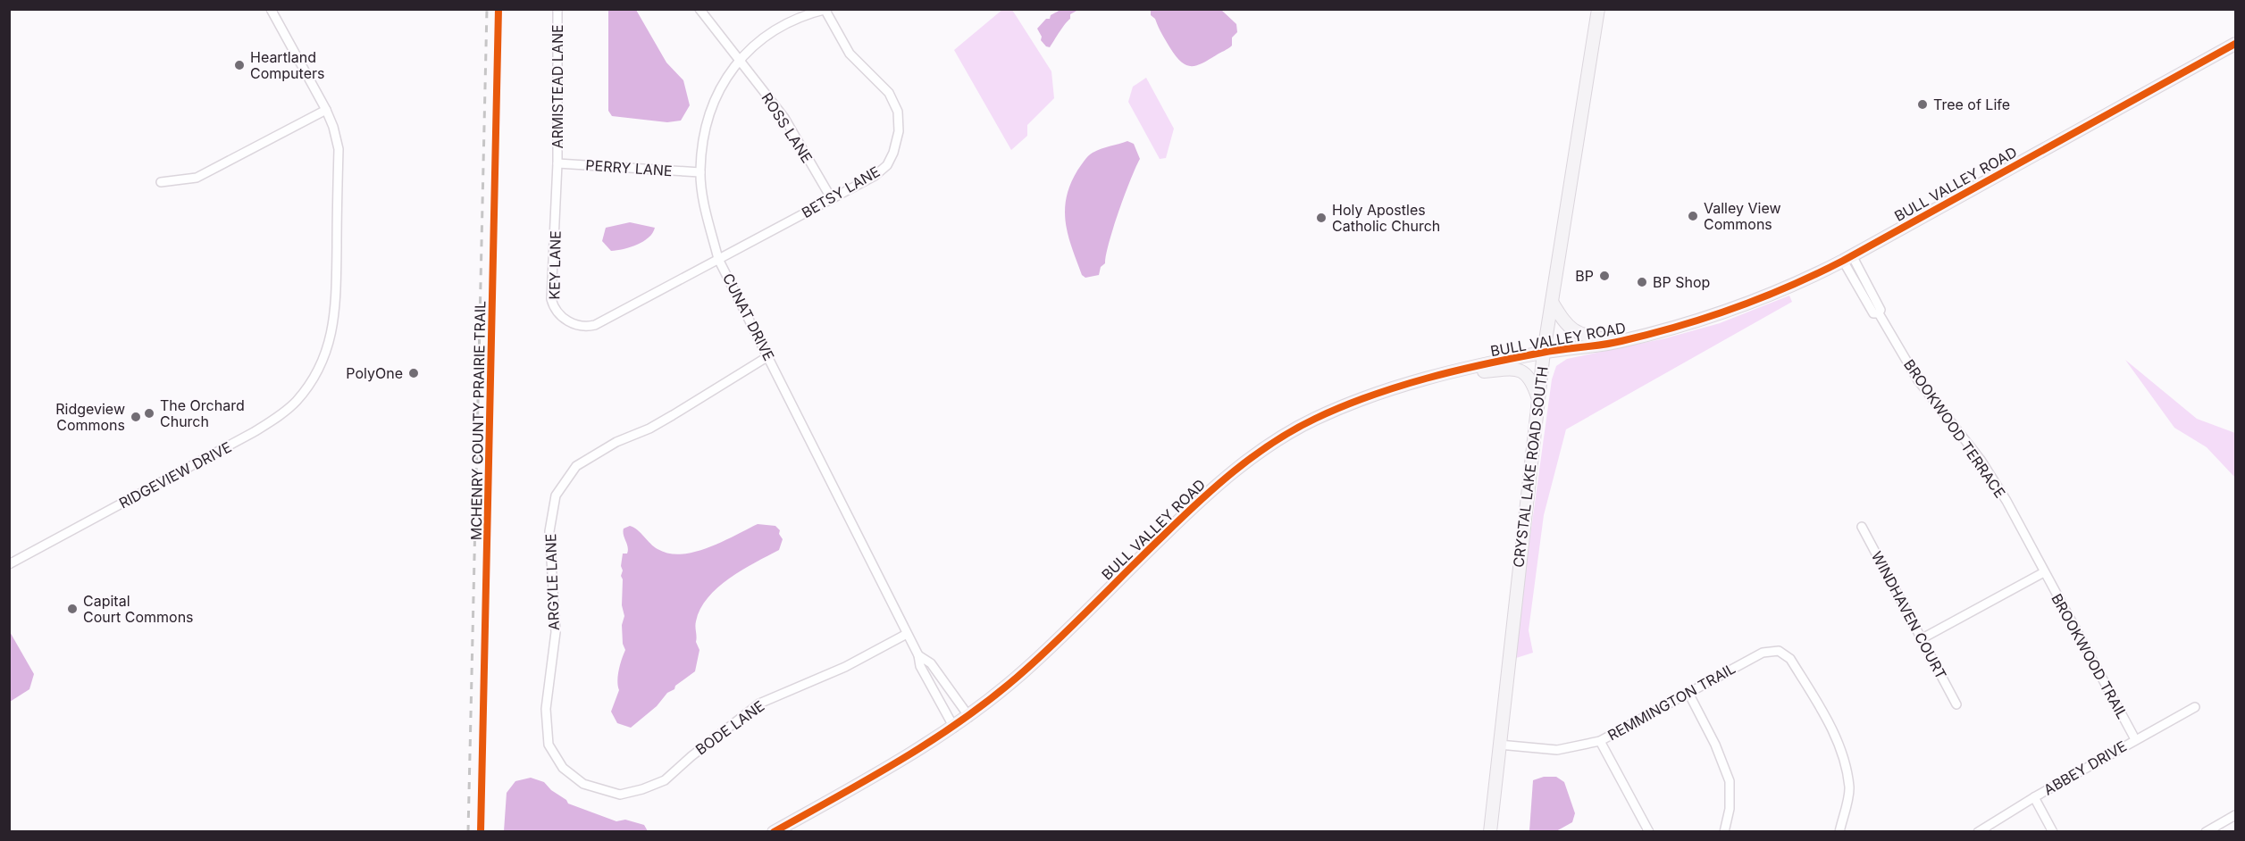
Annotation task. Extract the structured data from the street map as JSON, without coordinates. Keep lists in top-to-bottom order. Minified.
{"streets":{"street":["ARMISTEAD LANE","ROSS LANE","PERRY LANE","BULL VALLEY ROAD","BETSY LANE","KEY LANE","CUNAT DRIVE","BROOKWOOD TERRACE","CRYSTAL LAKE ROAD SOUTH","RIDGEVIEW DRIVE","ARGYLE LANE","WINDHAVEN COURT","BROOKWOOD TRAIL","REMMINGTON TRAIL","BODE LANE","ABBEY DRIVE"],"cycle path":["MCHENRY COUNTY PRAIRIE TRAIL"]},"crossings":[["ARMISTEAD LANE","PERRY LANE"],["ARMISTEAD LANE","KEY LANE"],["ROSS LANE","BETSY LANE"],["ROSS LANE","CUNAT DRIVE"],["PERRY LANE","KEY LANE"],["PERRY LANE","CUNAT DRIVE"],["BULL VALLEY ROAD","CUNAT DRIVE"],["BULL VALLEY ROAD","BROOKWOOD TERRACE"],["BULL VALLEY ROAD","CRYSTAL LAKE ROAD SOUTH"],["BETSY LANE","KEY LANE"],["BETSY LANE","CUNAT DRIVE"],["KEY LANE","CUNAT DRIVE"],["CUNAT DRIVE","ARGYLE LANE"],["CUNAT DRIVE","BODE LANE"],["BROOKWOOD TERRACE","BROOKWOOD TRAIL"],["CRYSTAL LAKE ROAD SOUTH","REMMINGTON TRAIL"],["ARGYLE LANE","BODE LANE"],["BROOKWOOD TRAIL","ABBEY DRIVE"]],"places":["Heartland Computers","Tree of Life","Valley View Commons","Holy Apostles Catholic Church","BP","BP Shop","PolyOne","The Orchard Church","Ridgeview Commons","Capital Court Commons"]}
